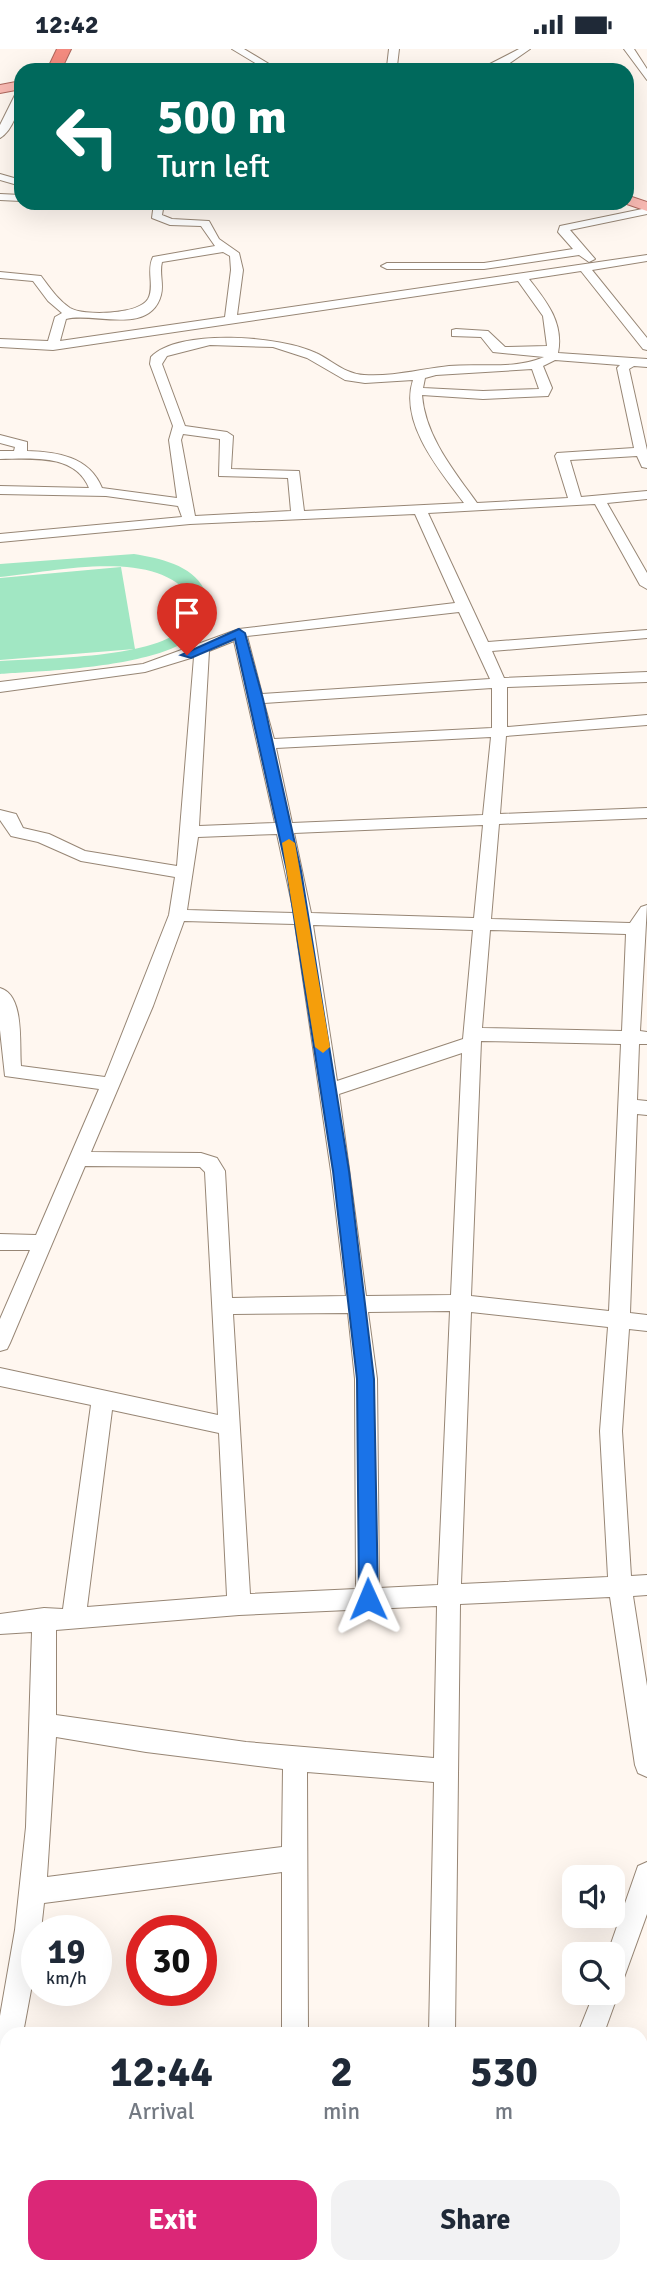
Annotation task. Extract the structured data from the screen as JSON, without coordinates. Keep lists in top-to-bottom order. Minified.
{"page":{"status":"12:42","turn":["500 m","Turn left"],"speed":"19 km/h","limit":"30","eta":["12:44","Arrival","2","min","530","m"],"buttons":["Exit","Share"]}}
